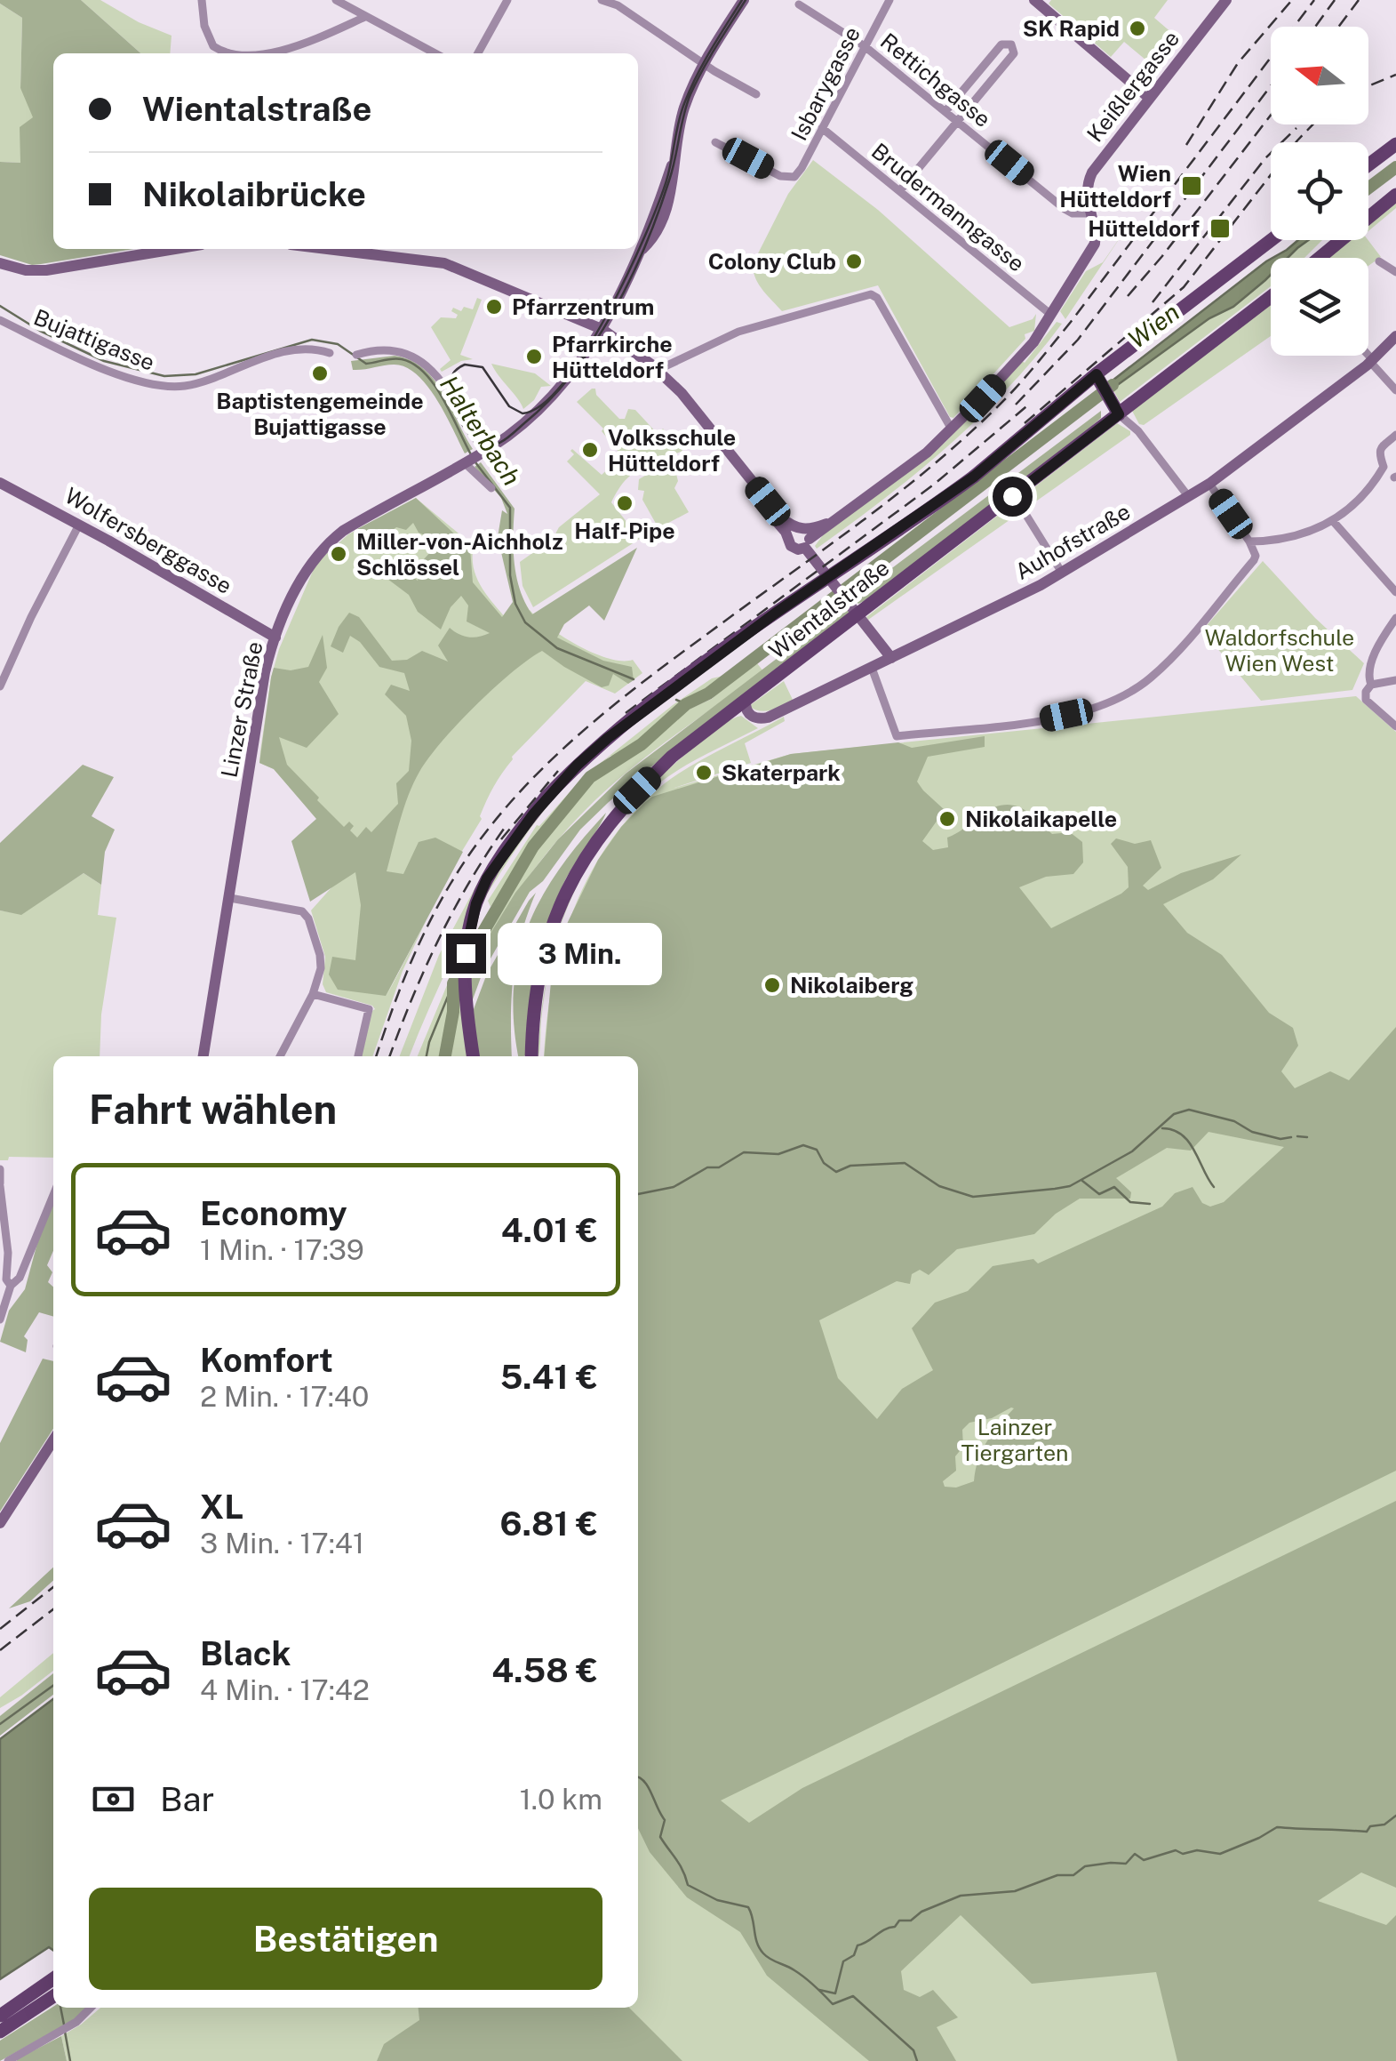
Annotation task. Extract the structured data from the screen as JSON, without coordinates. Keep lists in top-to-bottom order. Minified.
{"streets":{"main road":["Keißlergasse","Wolfersberggasse","Auhofstraße","Wientalstraße","Linzer Straße"],"street":["Rettichgasse","Isbarygasse","Brudermanngasse","Bujattigasse"]},"crossings":[["Rettichgasse","Isbarygasse"],["Rettichgasse","Keißlergasse"],["Isbarygasse","Brudermanngasse"],["Keißlergasse","Brudermanngasse"],["Wolfersberggasse","Linzer Straße"],["Auhofstraße","Wientalstraße"]],"water":["Wien","Halterbach"],"parks":["Waldorfschule Wien West","Lainzer Tiergarten"],"places":{"other":["SK Rapid","Colony Club","Pfarrzentrum","Pfarrkirche Hütteldorf","Baptistengemeinde Bujattigasse","Volksschule Hütteldorf","Half-Pipe","Miller-von-Aichholz Schlössel","Skaterpark","Nikolaikapelle","Nikolaiberg"],"transit":["Wien Hütteldorf","Hütteldorf"]},"north":"left","page":{"banner":["Wientalstraße","Nikolaibrücke"],"bubble":"3 Min.","heading":"Fahrt wählen","list":[{"name":"Economy","note":"1 Min. · 17:39","value":"4.01 €"},{"name":"Komfort","note":"2 Min. · 17:40","value":"5.41 €"},{"name":"XL","note":"3 Min. · 17:41","value":"6.81 €"},{"name":"Black","note":"4 Min. · 17:42","value":"4.58 €"}],"pay":["Bar","1.0 km"],"buttons":"Bestätigen"}}
